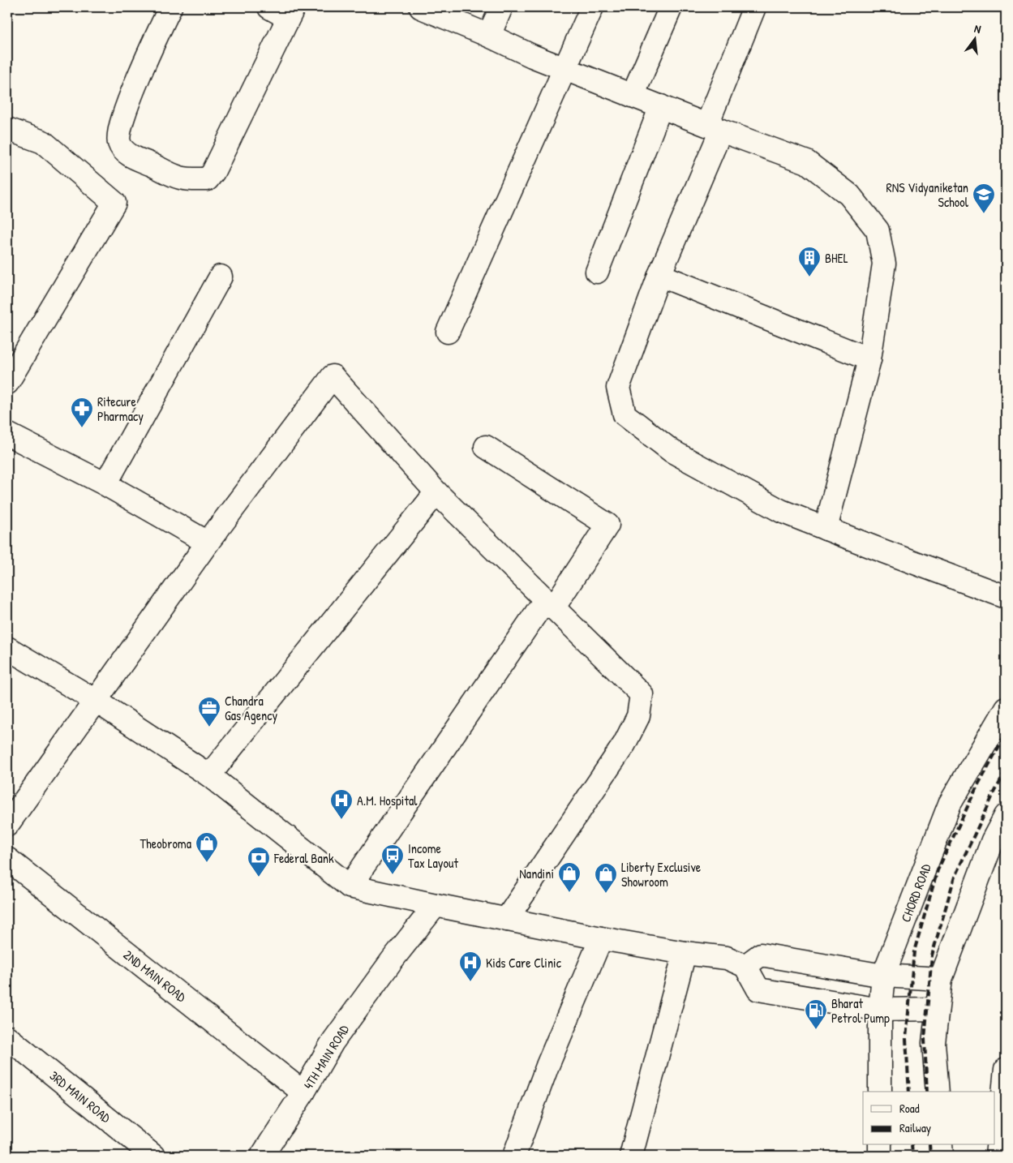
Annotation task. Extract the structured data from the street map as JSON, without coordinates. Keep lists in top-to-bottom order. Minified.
{"streets":{"street":["CHORD ROAD","2ND MAIN ROAD","4TH MAIN ROAD","3RD MAIN ROAD"]},"crossings":[["2ND MAIN ROAD","4TH MAIN ROAD"]],"places":{"school or university":["RNS Vidyaniketan School"],"building":["BHEL"],"pharmacy":["Ritecure Pharmacy"],"office":["Chandra Gas Agency"],"hospital":["A.M. Hospital","Kids Care Clinic"],"shop":["Theobroma","Nandini","Liberty Exclusive Showroom"],"bus stop":["Income Tax Layout"],"bank":["Federal Bank"],"fuel station":["Bharat Petrol Pump"]},"legend":["Road","Railway"],"north":"top"}
